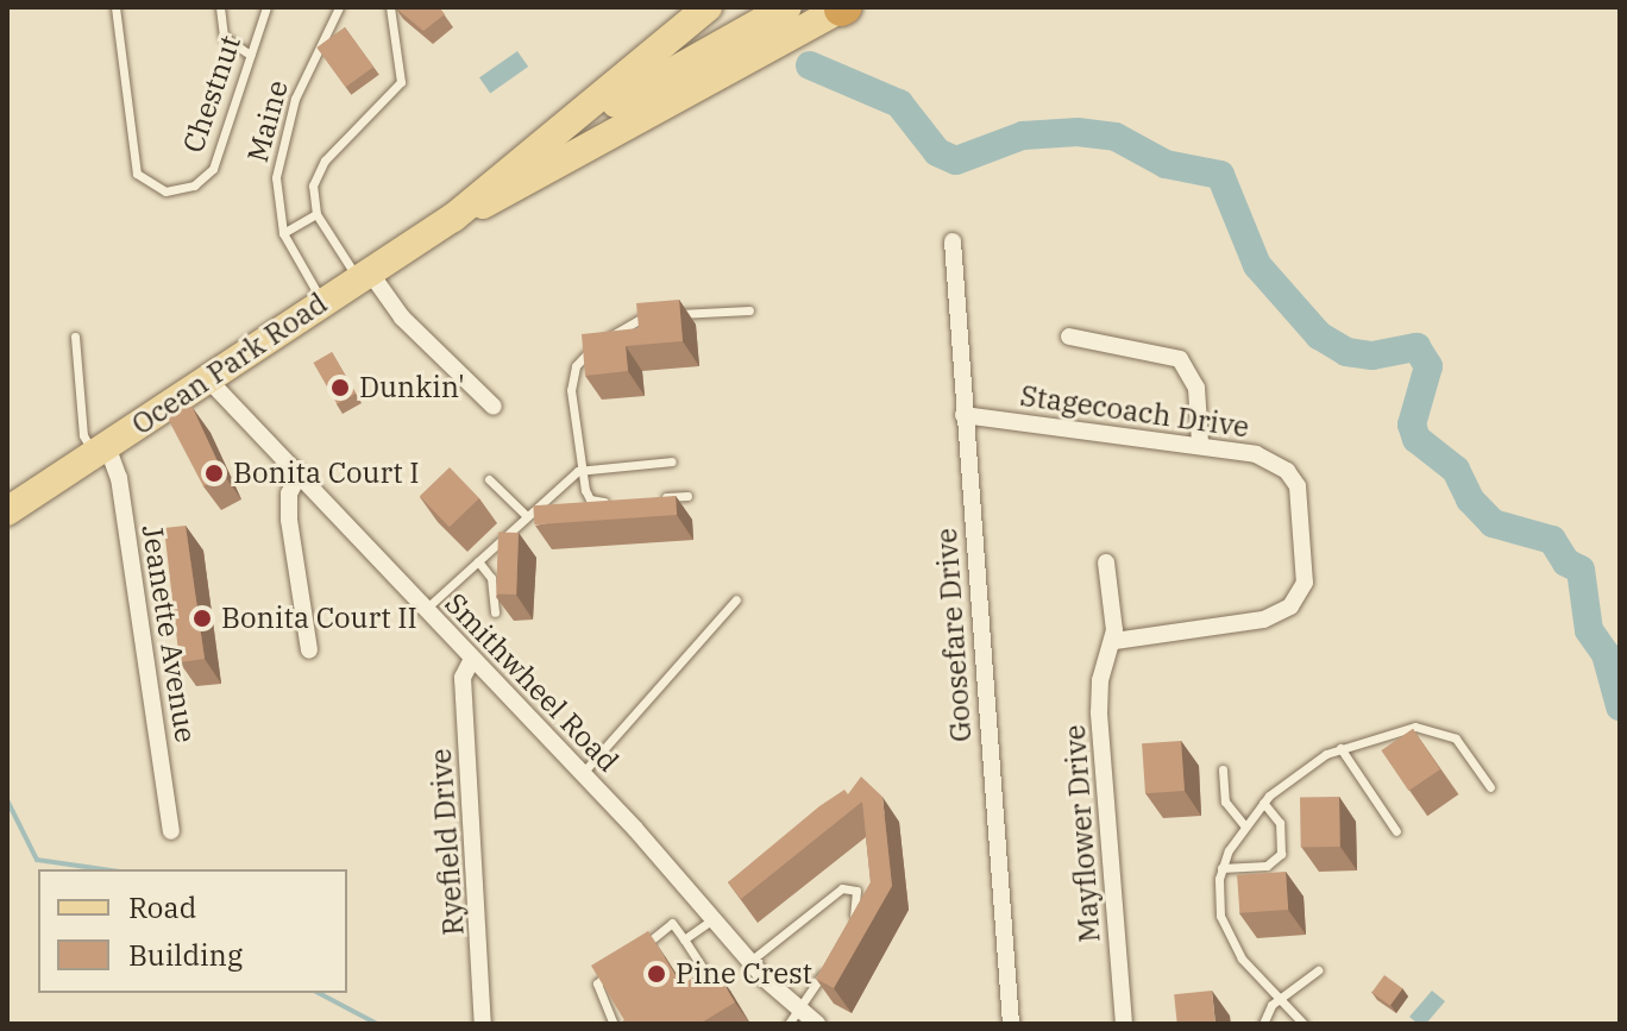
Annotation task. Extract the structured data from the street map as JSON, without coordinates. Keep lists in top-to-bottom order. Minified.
{"streets":{"main road":["Ocean Park Road"],"street":["Stagecoach Drive","Jeanette Avenue","Goosefare Drive","Smithwheel Road","Mayflower Drive","Ryefield Drive"],"lane":["Chestnut","Maine"]},"crossings":[["Maine","Ocean Park Road"],["Ocean Park Road","Jeanette Avenue"],["Ocean Park Road","Smithwheel Road"],["Stagecoach Drive","Goosefare Drive"],["Stagecoach Drive","Mayflower Drive"],["Smithwheel Road","Ryefield Drive"]],"places":["Dunkin'","Bonita Court I","Bonita Court II","Pine Crest"],"legend":["Road","Building"]}
